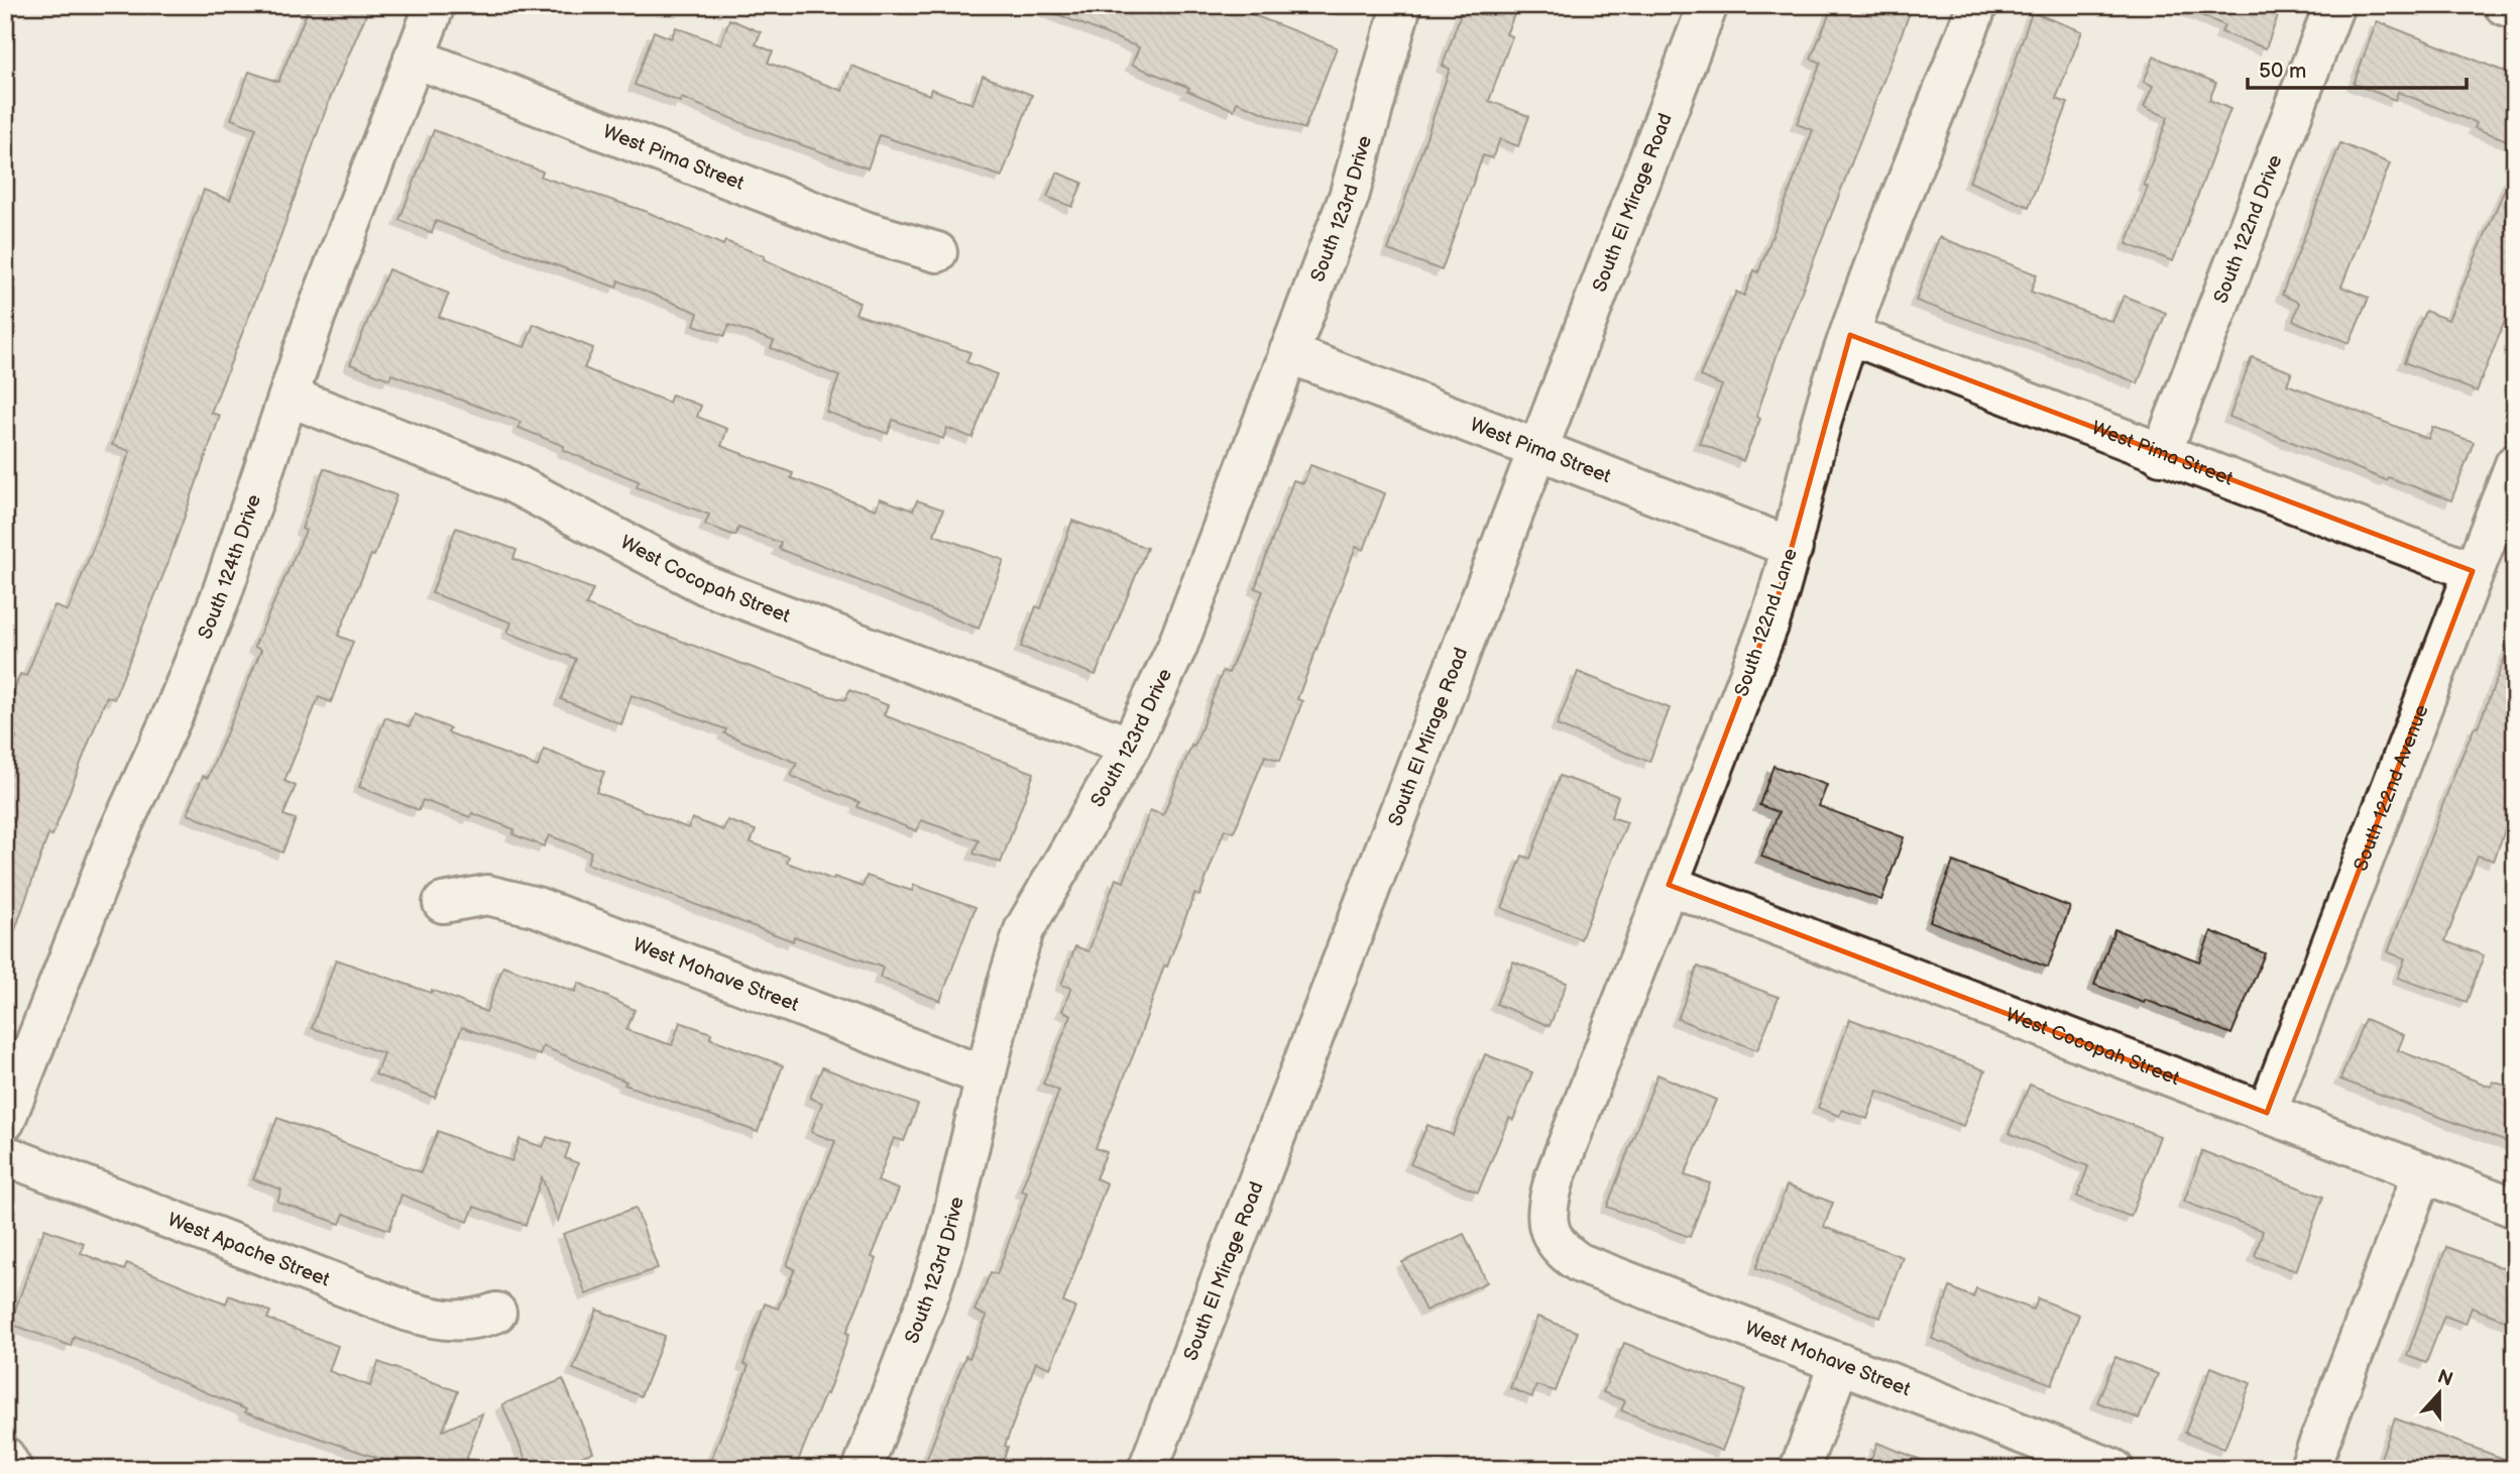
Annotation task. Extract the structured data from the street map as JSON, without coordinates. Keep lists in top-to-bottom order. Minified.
{"streets":{"street":["West Pima Street","South El Mirage Road","South 123rd Drive","South 122nd Drive","South 124th Drive","West Cocopah Street","South 122nd Lane","South 122nd Avenue","West Mohave Street","West Apache Street"]},"crossings":[["West Pima Street","South El Mirage Road"],["West Pima Street","South 123rd Drive"],["West Pima Street","South 122nd Drive"],["West Pima Street","South 124th Drive"],["West Pima Street","South 122nd Lane"],["West Pima Street","South 122nd Avenue"],["South 123rd Drive","West Cocopah Street"],["South 123rd Drive","West Mohave Street"],["South 124th Drive","West Cocopah Street"],["West Cocopah Street","South 122nd Lane"],["West Cocopah Street","South 122nd Avenue"],["South 122nd Lane","West Mohave Street"]],"scale_bar":"50 m","north":"top"}
